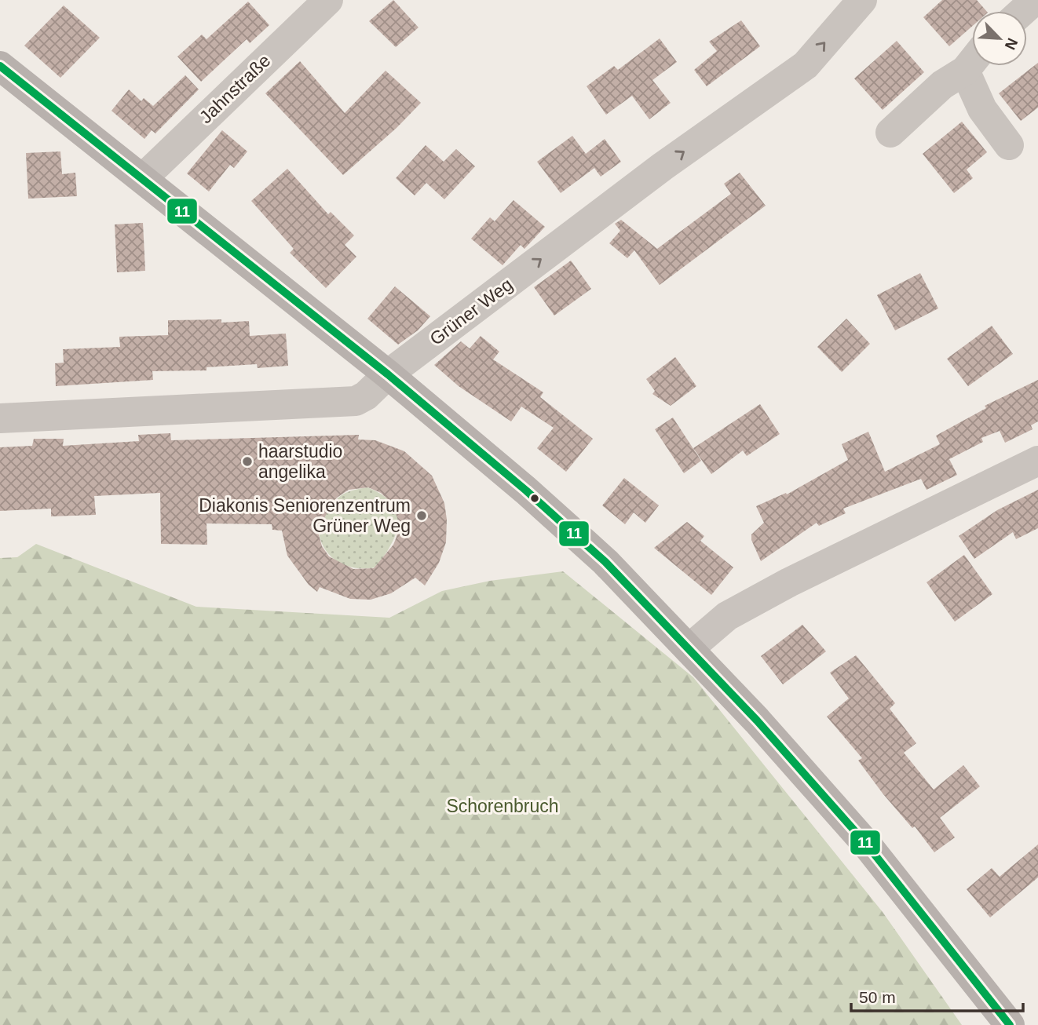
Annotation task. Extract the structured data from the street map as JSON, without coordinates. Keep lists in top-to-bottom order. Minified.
{"streets":{"street":["Jahnstraße","Grüner Weg"]},"one_way":["Grüner Weg"],"parks":["Schorenbruch"],"places":["haarstudio angelika","Diakonis Seniorenzentrum Grüner Weg"],"lines":["transit line 11"],"scale_bar":"50 m","north":"bottom right"}
